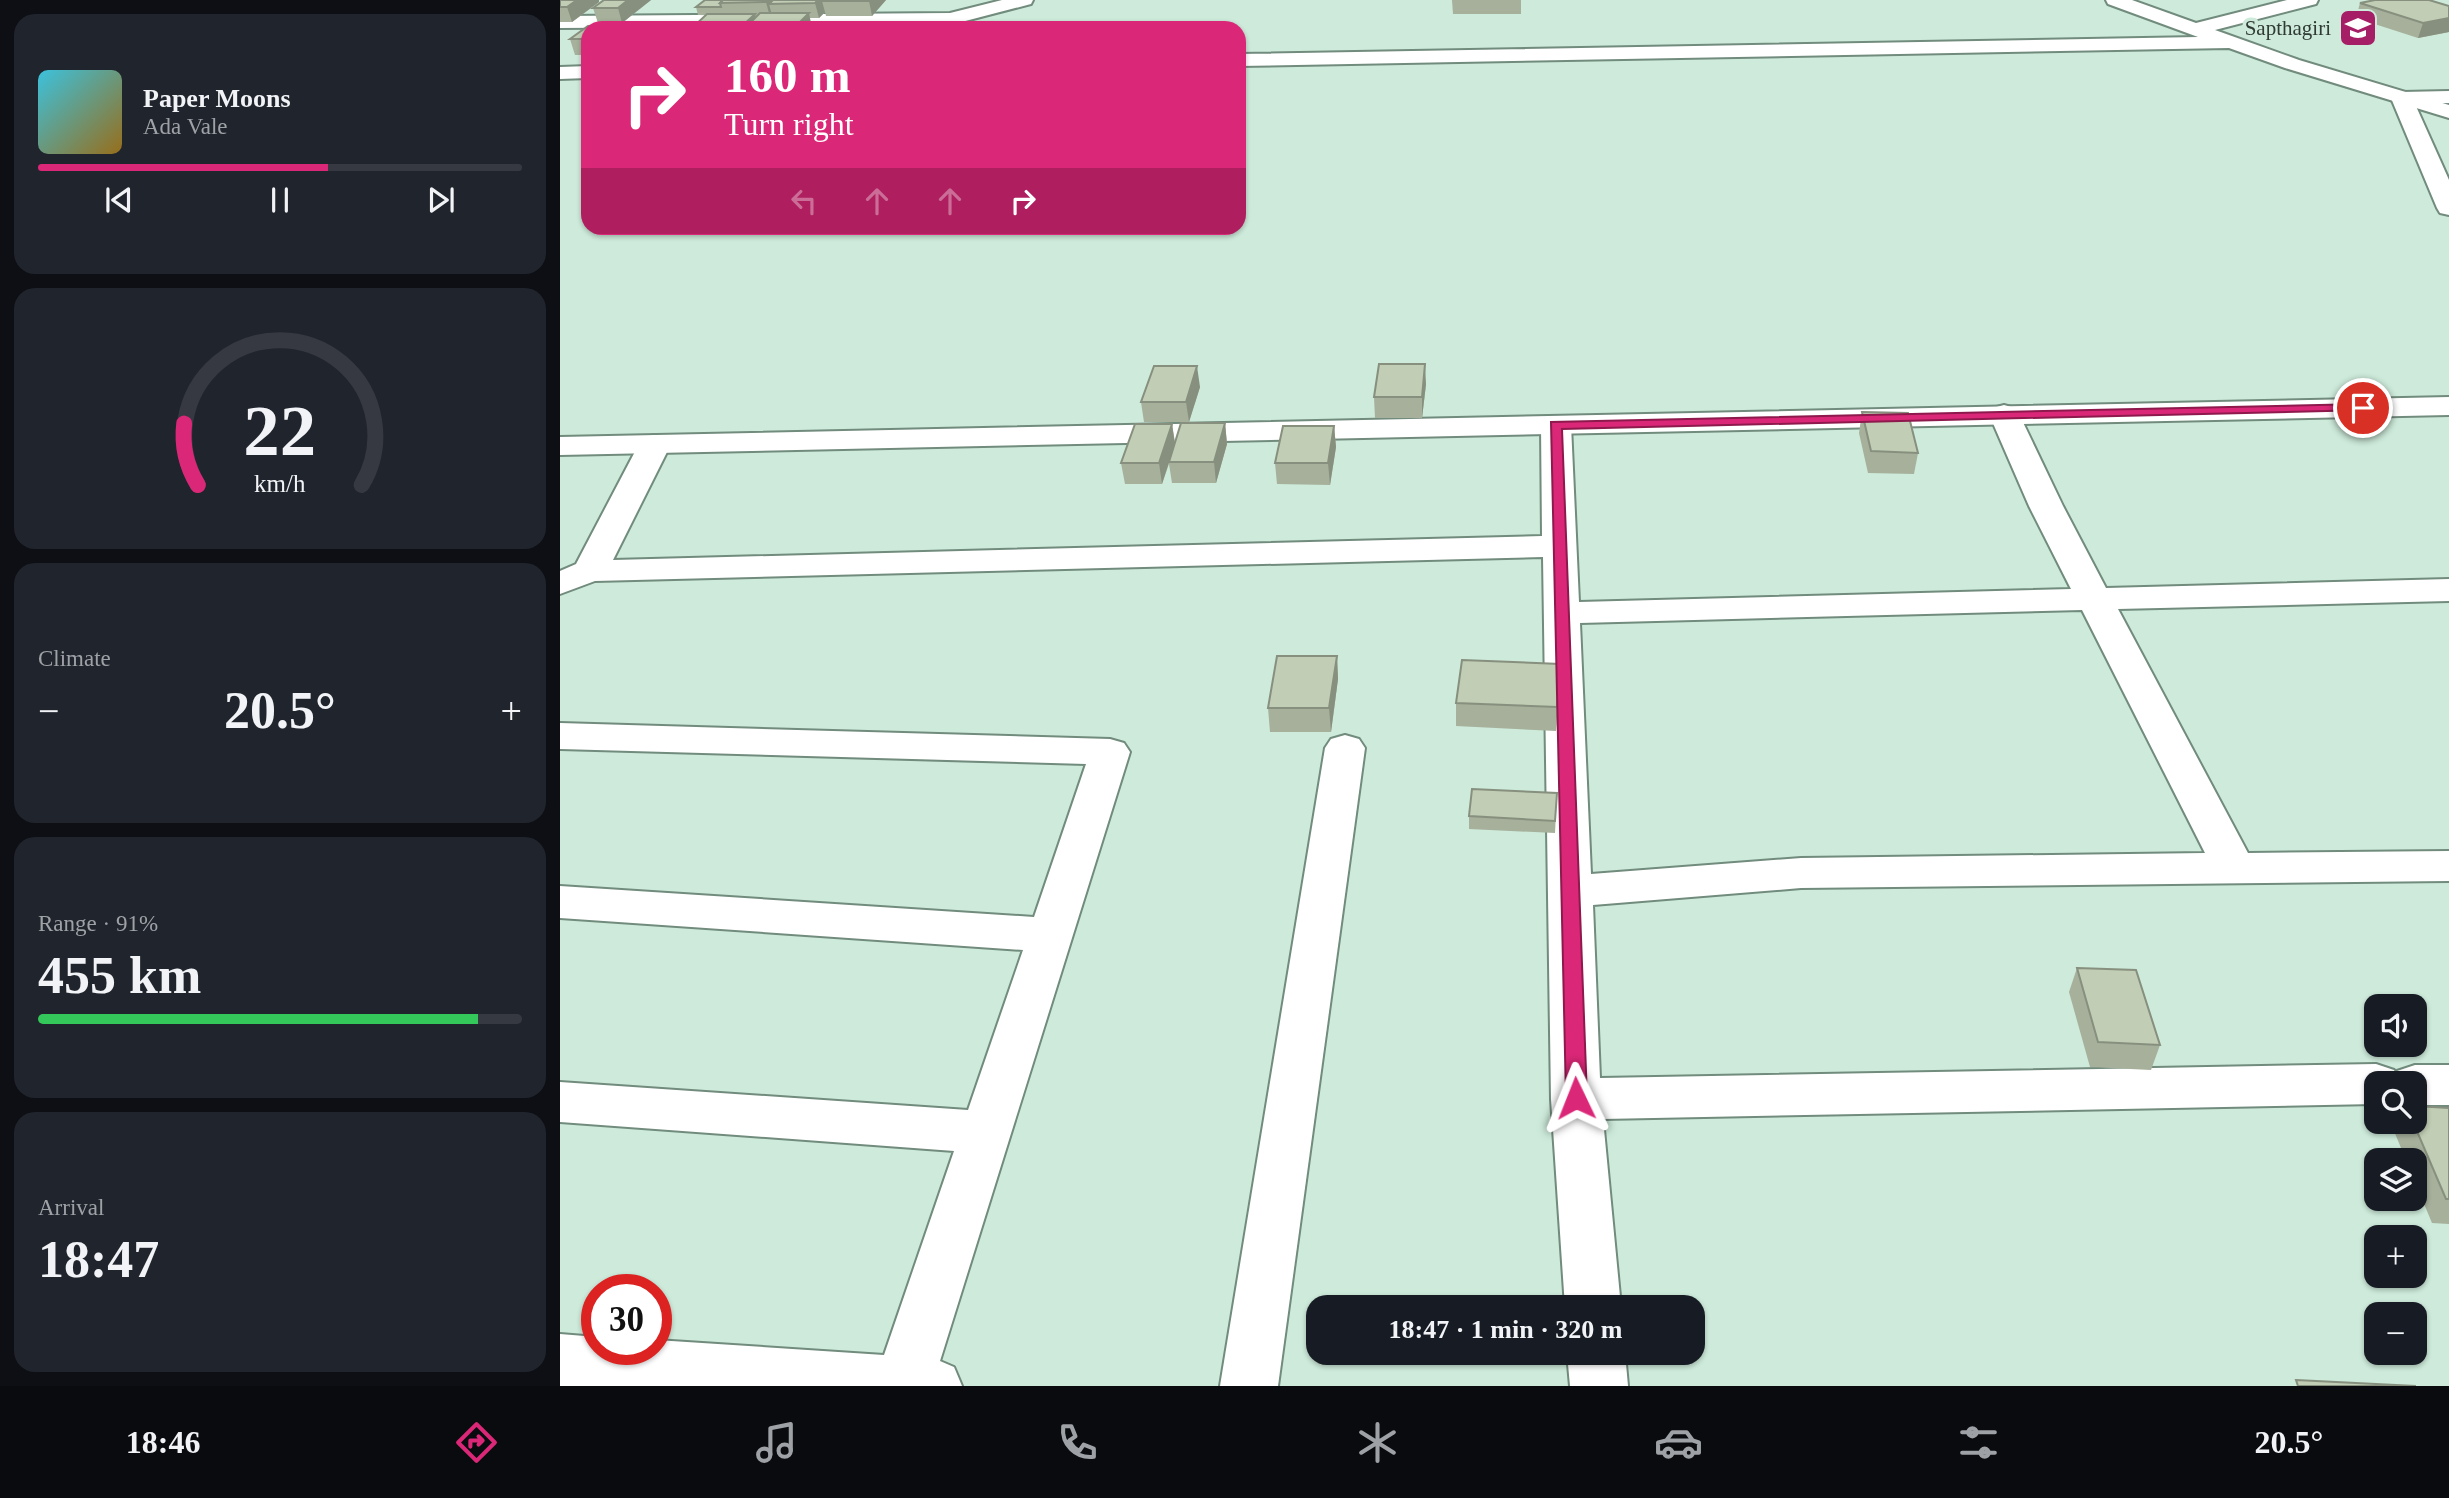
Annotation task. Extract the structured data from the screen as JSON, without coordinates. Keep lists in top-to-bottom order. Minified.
{"places":{"school or university":["Sapthagiri"]},"page":{"turn":["160 m","Turn right"],"song":["Paper Moons","Ada Vale"],"tile":["Climate",["Range · 91%","455 km"],["Arrival","18:47"]],"heat":["−","20.5°","+"],"map_buttons":["+","−"],"limit":"30","trip":"18:47 · 1 min · 320 m","tabs":["18:46","20.5°"],"gauge":["22","km/h"]}}
